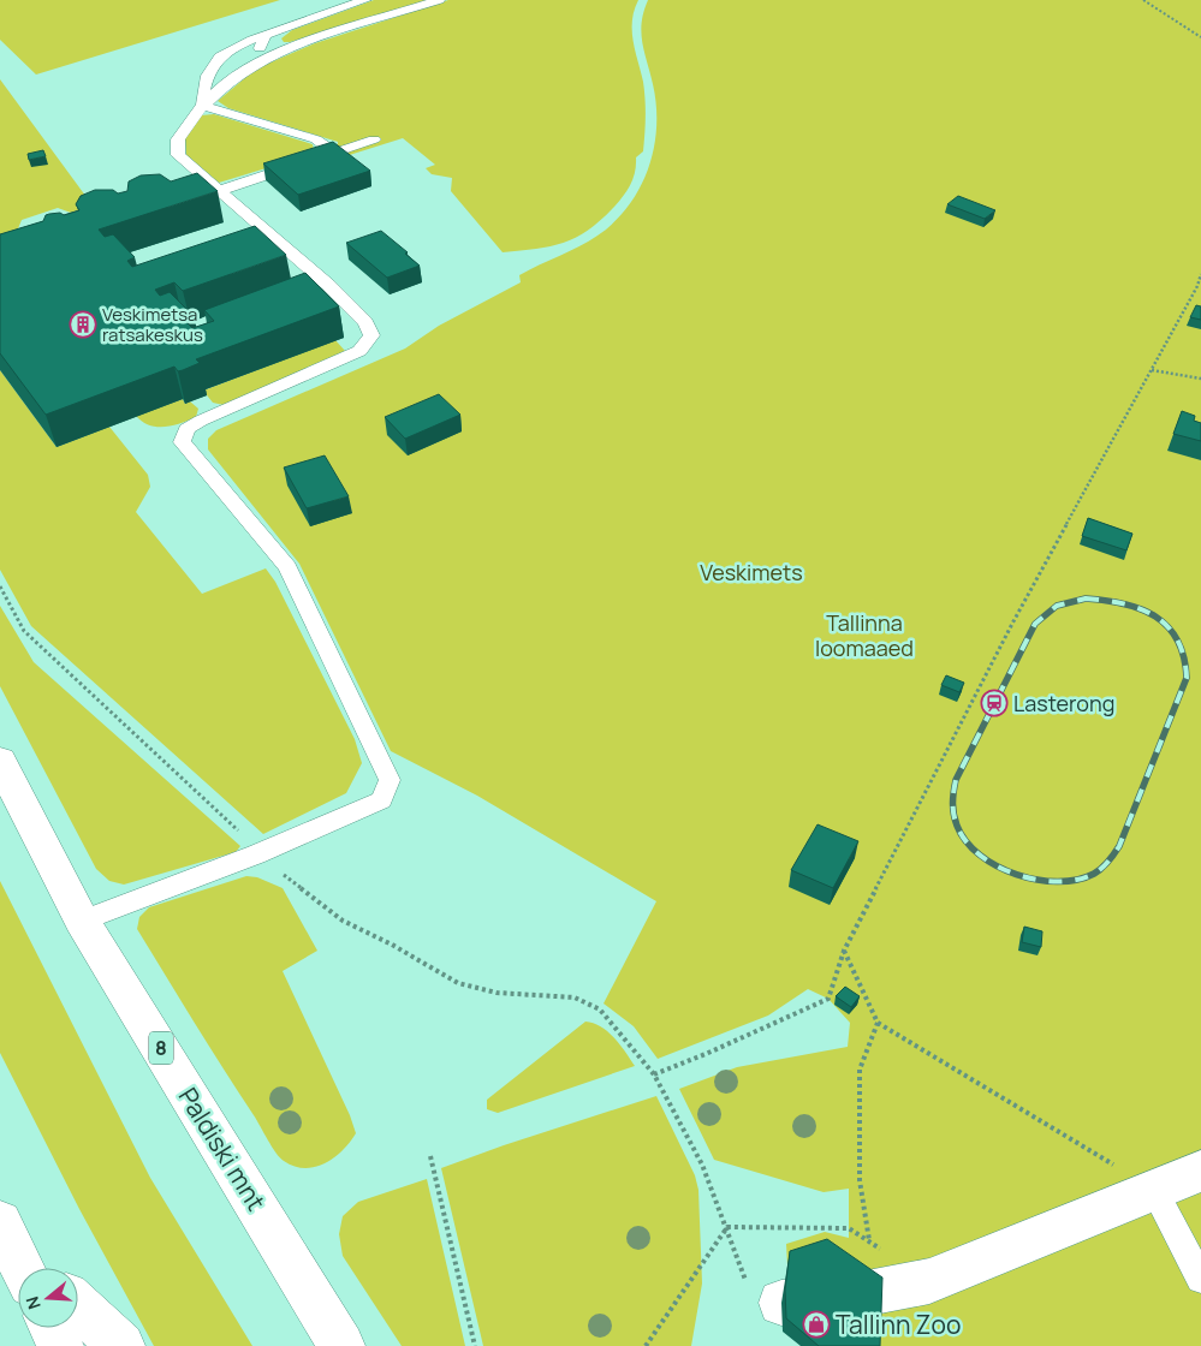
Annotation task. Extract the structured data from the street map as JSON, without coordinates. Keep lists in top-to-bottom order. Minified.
{"streets":{"main road":["8","Paldiski mnt"]},"parks":["Veskimets","Tallinna loomaaed"],"places":{"building":["Veskimetsa ratsakeskus"],"station":["Lasterong"],"shop":["Tallinn Zoo"]},"north":"left"}
